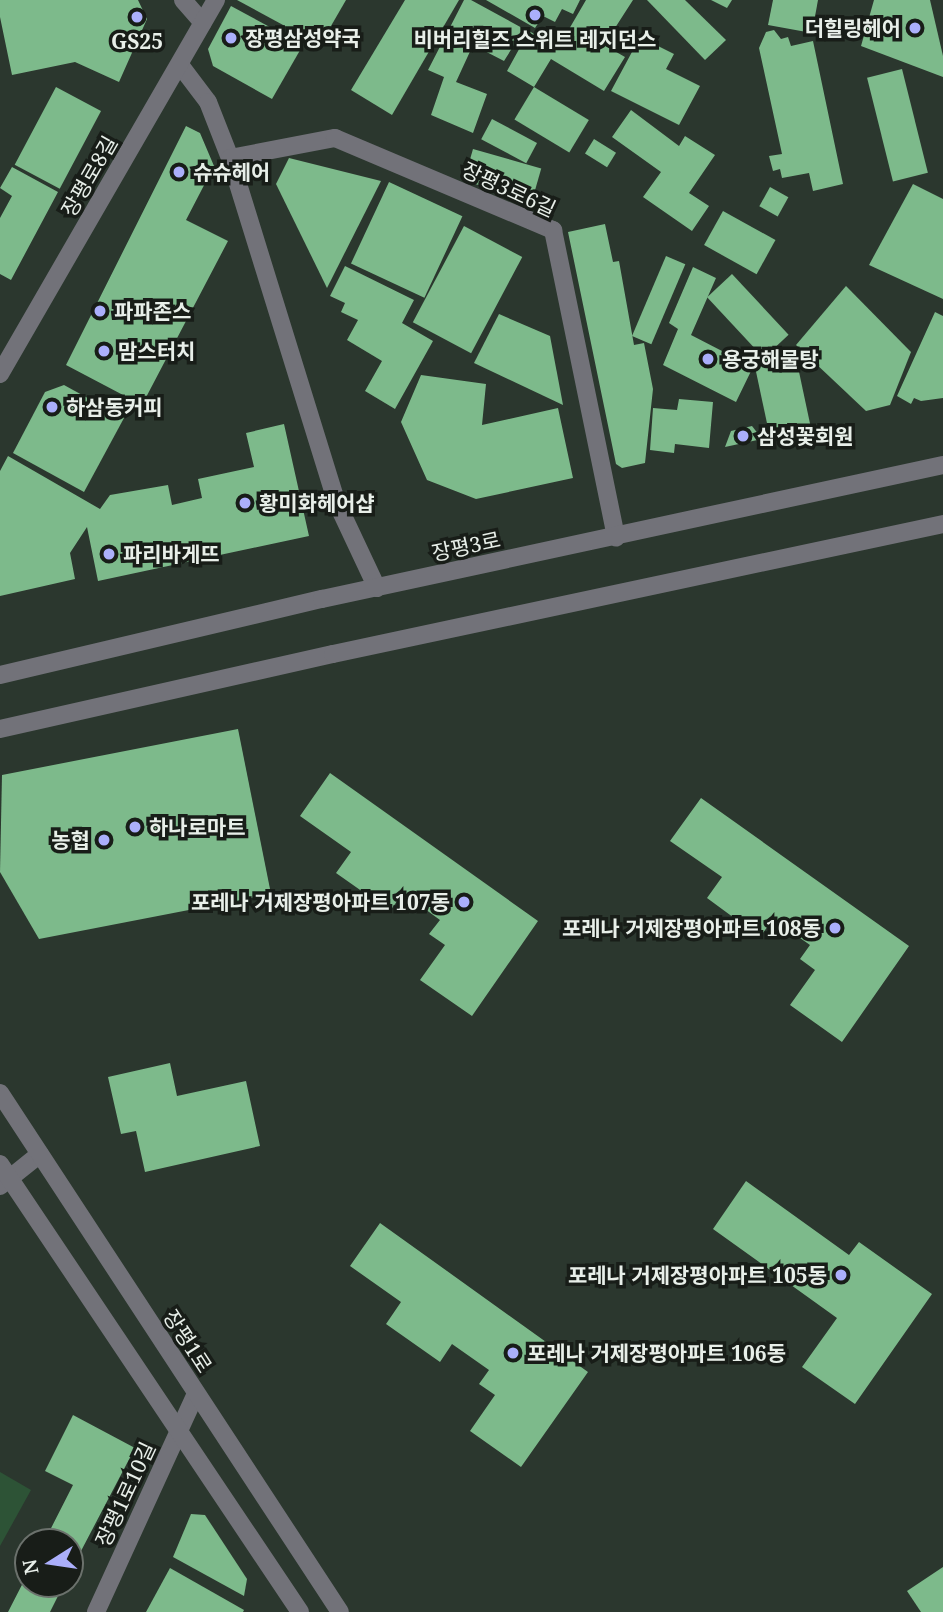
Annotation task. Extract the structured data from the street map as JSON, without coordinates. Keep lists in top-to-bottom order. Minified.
{"streets":{"street":["장평로8길","장평3로6길","장평3로","장평1로","장평1로10길"]},"crossings":[["장평3로6길","장평3로"],["장평1로","장평1로10길"]],"places":["비버리힐즈 스위트 레지던스","GS25","더힐링헤어","장평삼성약국","슈슈헤어","파파존스","맘스터치","용궁해물탕","하삼동커피","삼성꽃회원","황미화헤어샵","파리바게뜨","하나로마트","농협","포레나 거제장평아파트 107동","포레나 거제장평아파트 108동","포레나 거제장평아파트 105동","포레나 거제장평아파트 106동"],"north":"left"}
